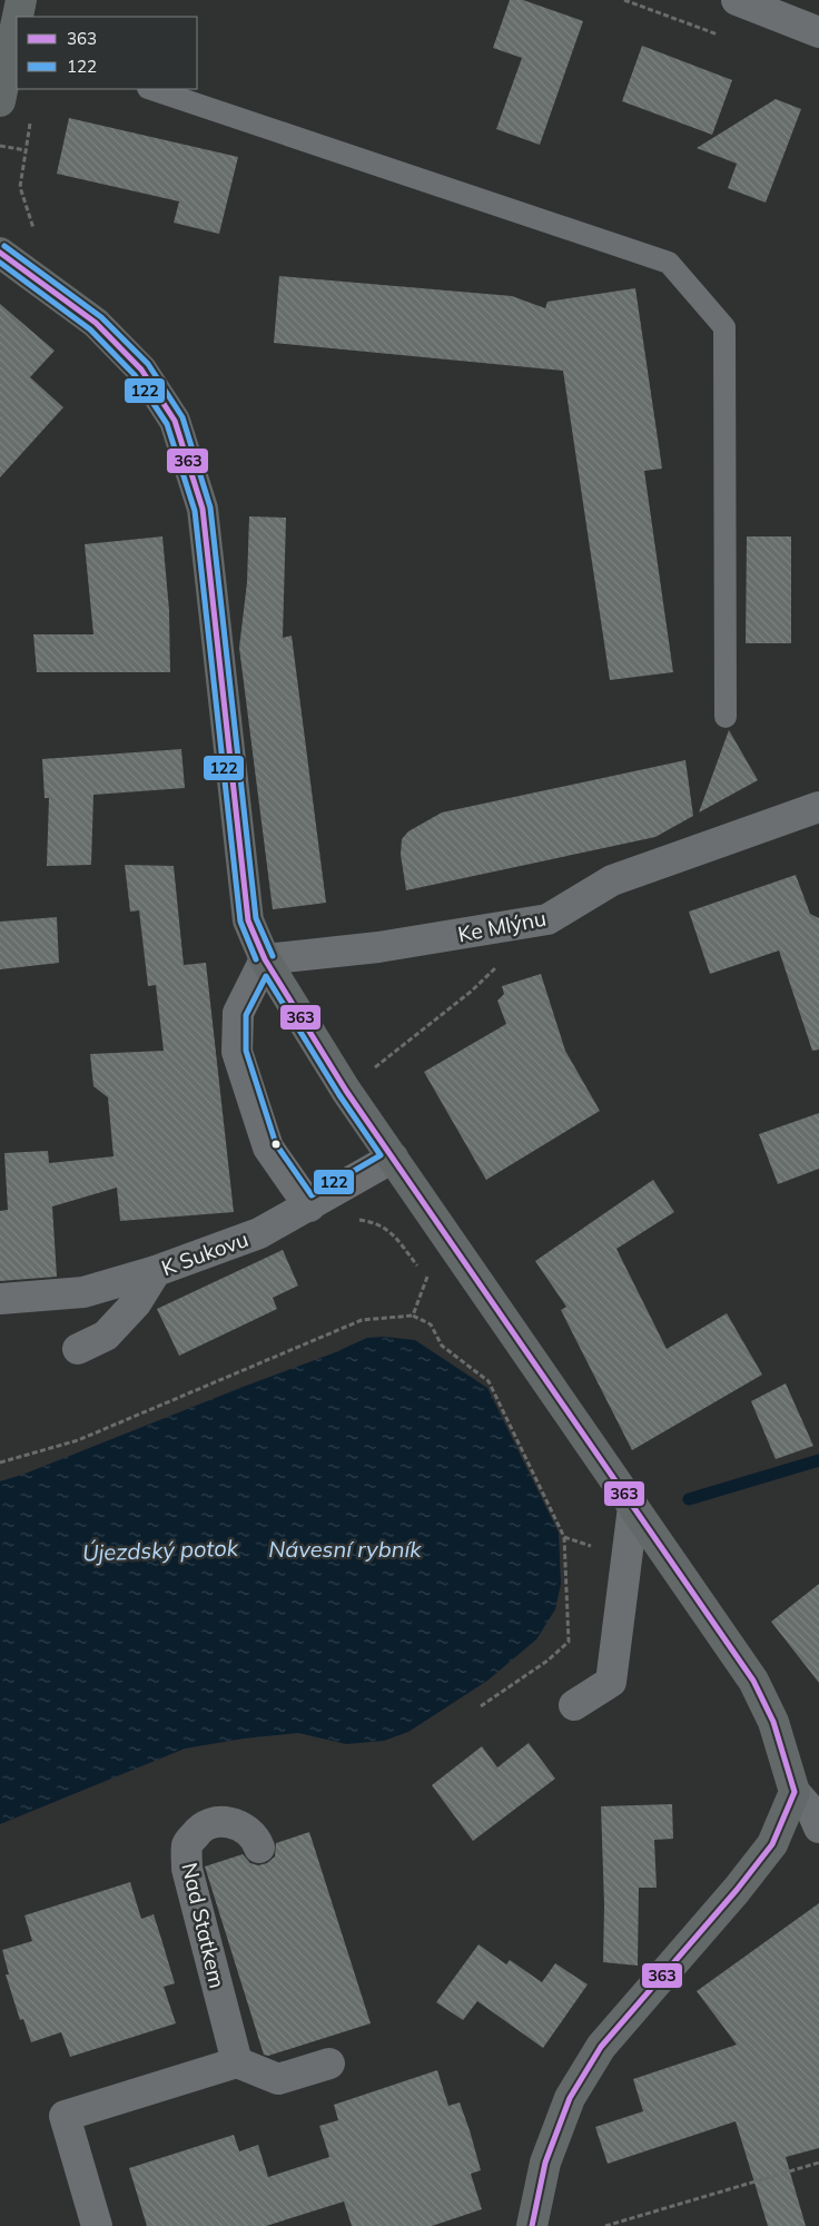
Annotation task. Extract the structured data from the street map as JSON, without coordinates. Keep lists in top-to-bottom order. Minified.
{"streets":{"street":["Ke Mlýnu","K Sukovu","Nad Statkem"]},"water":["Návesní rybník","Újezdský potok"],"lines":["transit line 122","transit line 363"],"legend":["363","122"]}
